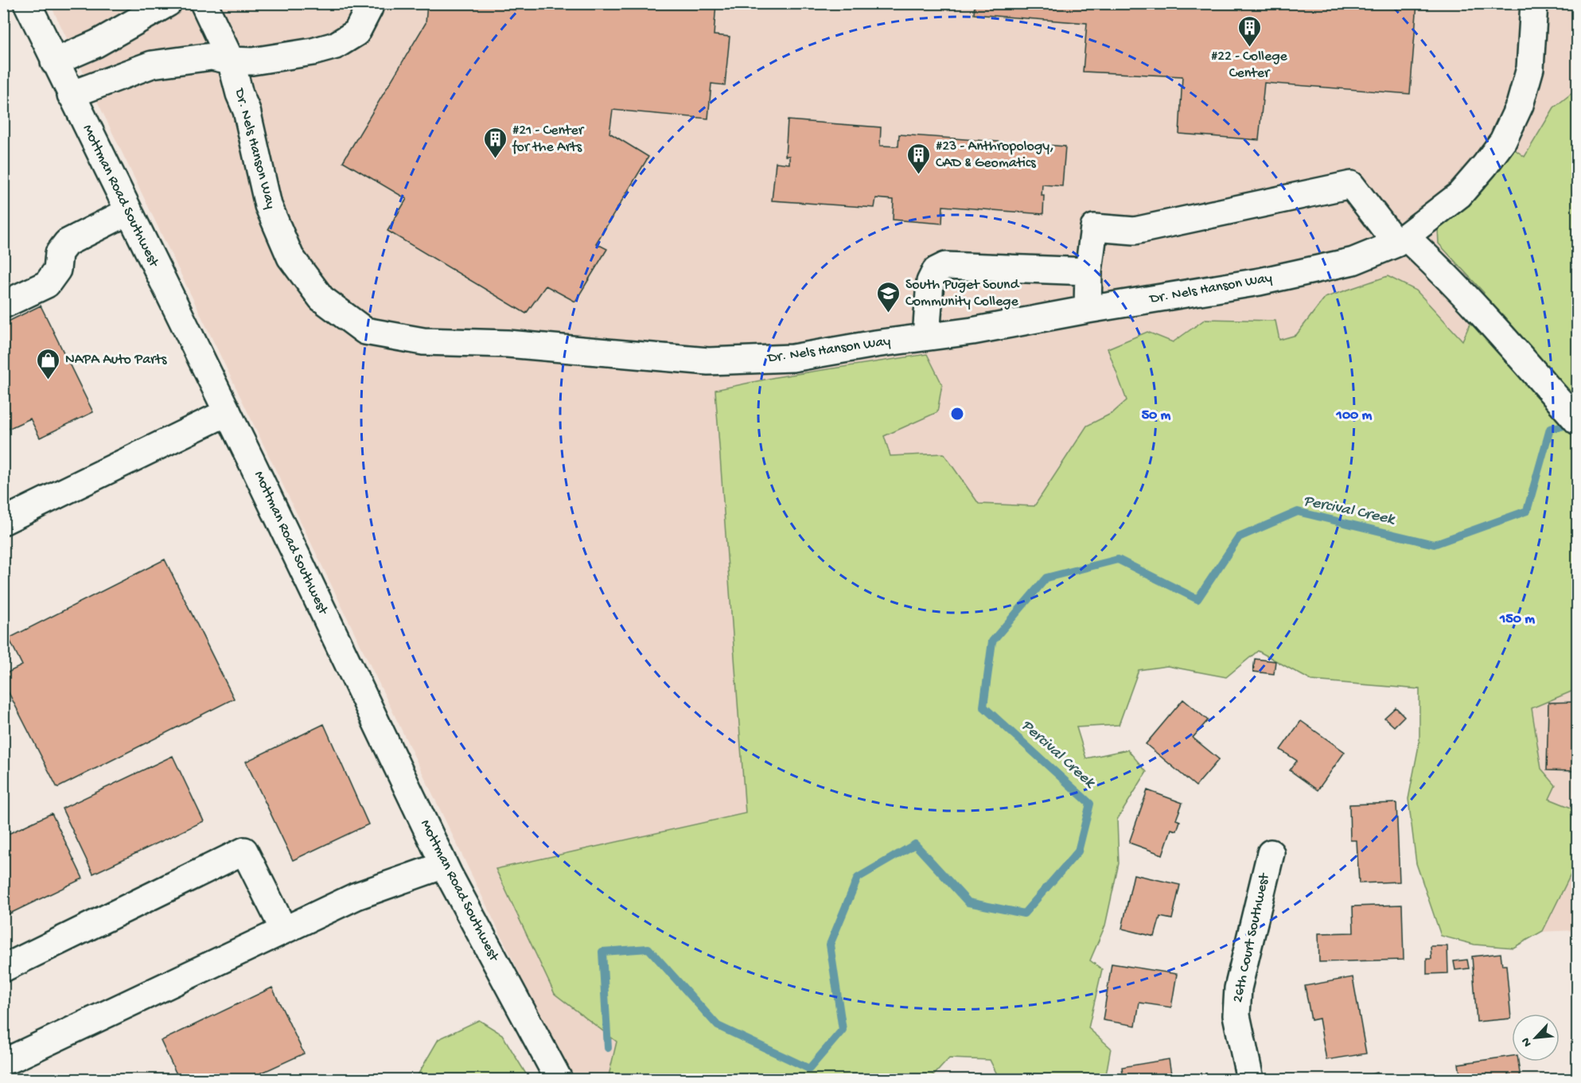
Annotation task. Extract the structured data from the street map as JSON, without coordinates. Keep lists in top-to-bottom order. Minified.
{"streets":{"street":["Dr. Nels Hanson Way","Mottman Road Southwest","26th Court Southwest"]},"water":["Percival Creek"],"places":{"building":["#22 - College Center","#21 - Center for the Arts","#23 - Anthropology, CAD & Geomatics"],"school or university":["South Puget Sound Community College"],"shop":["NAPA Auto Parts"]},"north":"bottom left","rings":["50 m","100 m","150 m"]}
